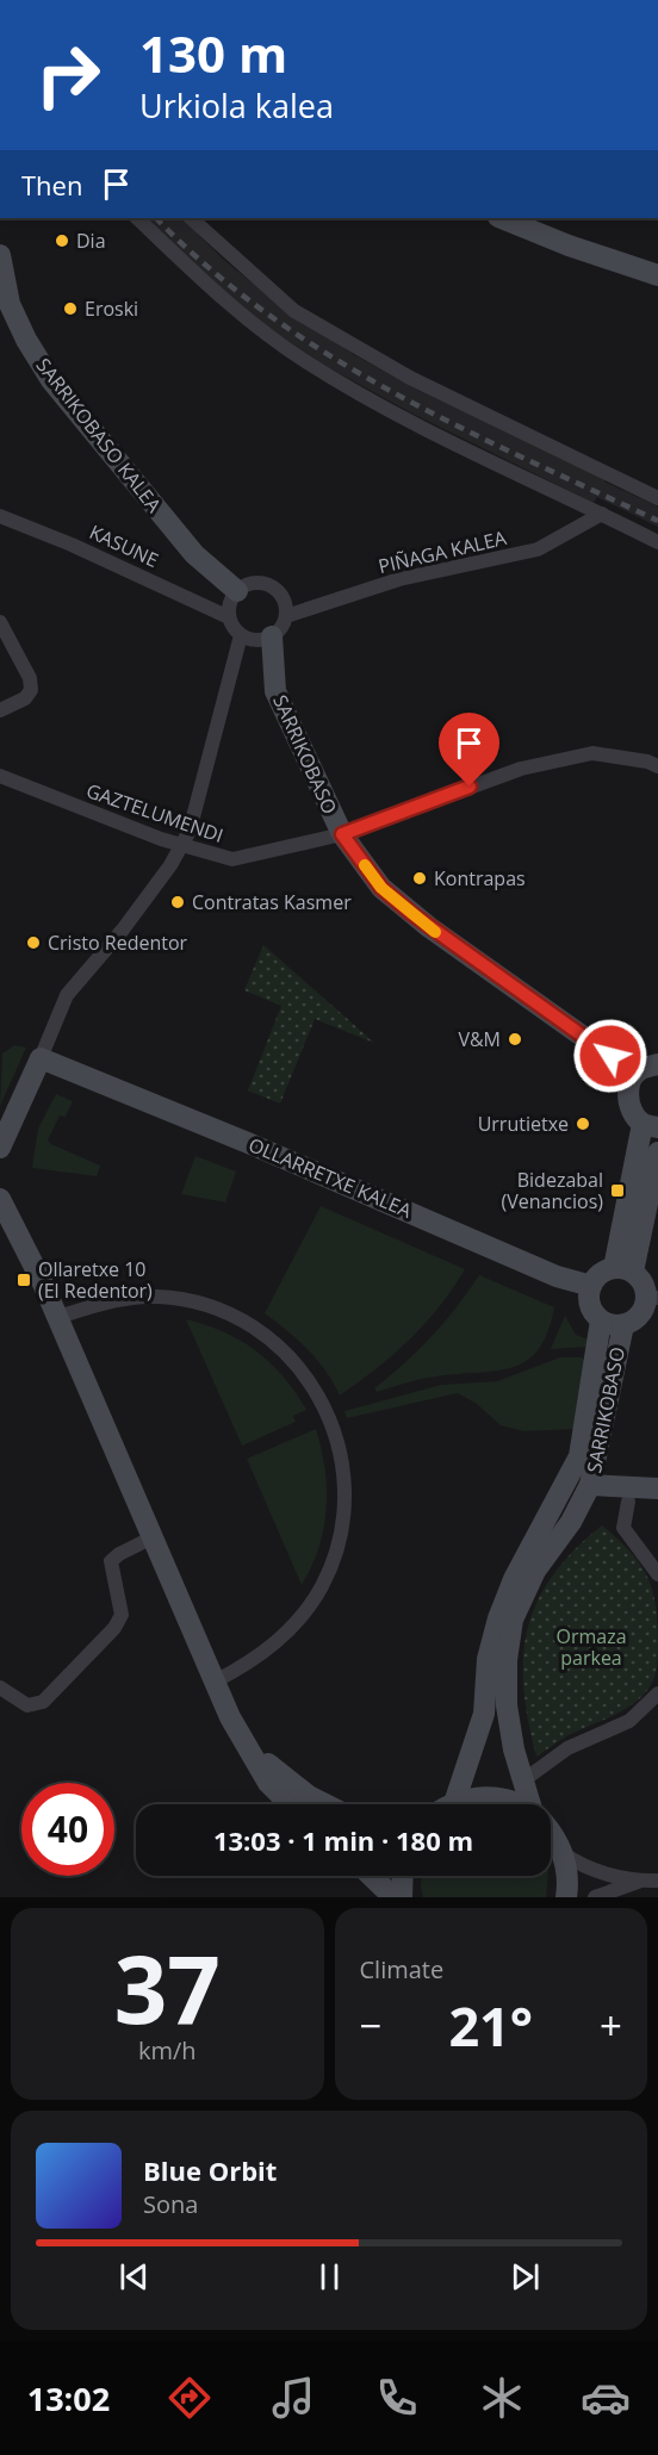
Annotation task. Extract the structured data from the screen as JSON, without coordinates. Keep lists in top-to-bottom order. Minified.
{"streets":{"street":["SARRIKOBASO KALEA","KASUNE","PIÑAGA KALEA","SARRIKOBASO","GAZTELUMENDI","OLLARRETXE KALEA"]},"crossings":[["SARRIKOBASO KALEA","KASUNE"],["SARRIKOBASO KALEA","PIÑAGA KALEA"],["SARRIKOBASO KALEA","SARRIKOBASO"],["KASUNE","PIÑAGA KALEA"],["KASUNE","SARRIKOBASO"],["PIÑAGA KALEA","SARRIKOBASO"],["SARRIKOBASO","GAZTELUMENDI"],["SARRIKOBASO","OLLARRETXE KALEA"]],"parks":["Ormaza parkea"],"places":{"other":["Dia","Eroski","Kontrapas","Contratas Kasmer","Cristo Redentor","V&M","Urrutietxe"],"transit":["Bidezabal (Venancios)","Ollaretxe 10 (El Redentor)"]},"page":{"turn":["130 m","Urkiola kalea"],"then":"Then","limit":"40","trip":"13:03 · 1 min · 180 m","tile":[["37","km/h"],"Climate"],"heat":["−","21°","+"],"song":["Blue Orbit","Sona"],"tabs":"13:02"}}
